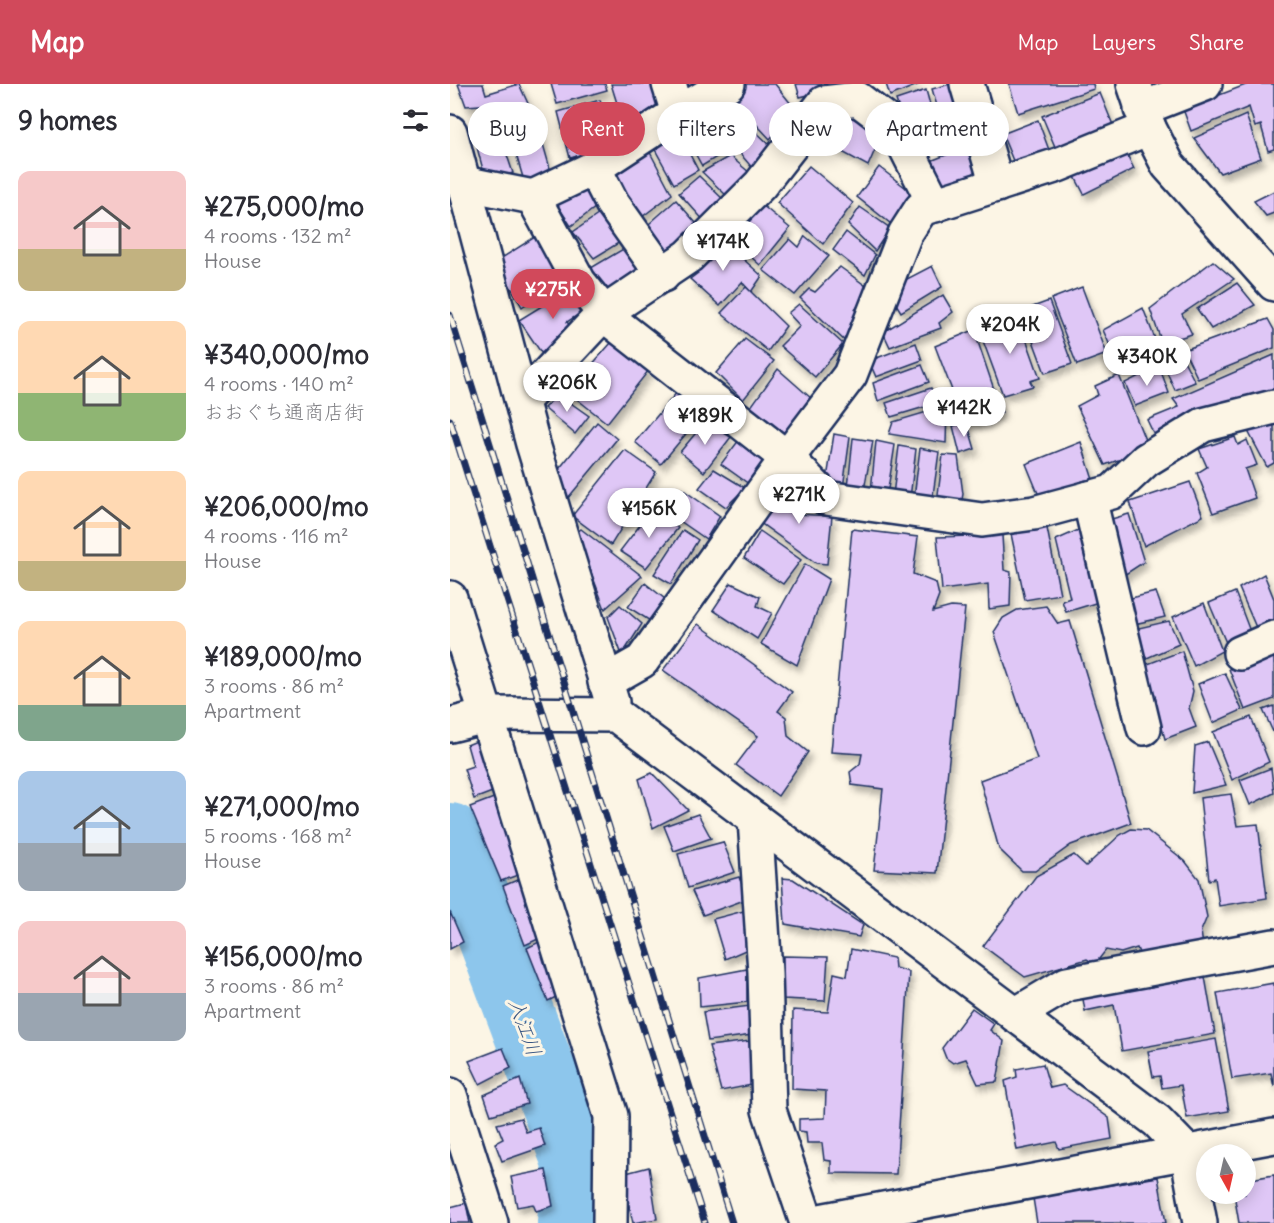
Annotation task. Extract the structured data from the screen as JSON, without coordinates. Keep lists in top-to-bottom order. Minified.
{"water":["入江川"],"north":"bottom","page":{"header":"Map","nav":["Map","Layers","Share"],"heading":"9 homes","chip":["Buy","Rent","Filters","New","Apartment"],"list":[{"name":"¥275,000/mo","note":"4 rooms · 132 m² · House"},{"name":"¥340,000/mo","note":"4 rooms · 140 m² · おおぐち通商店街"},{"name":"¥206,000/mo","note":"4 rooms · 116 m² · House"},{"name":"¥189,000/mo","note":"3 rooms · 86 m² · Apartment"},{"name":"¥271,000/mo","note":"5 rooms · 168 m² · House"},{"name":"¥156,000/mo","note":"3 rooms · 86 m² · Apartment"}],"price":["¥174K","¥275K","¥204K","¥340K","¥206K","¥142K","¥189K","¥271K","¥156K"]}}
